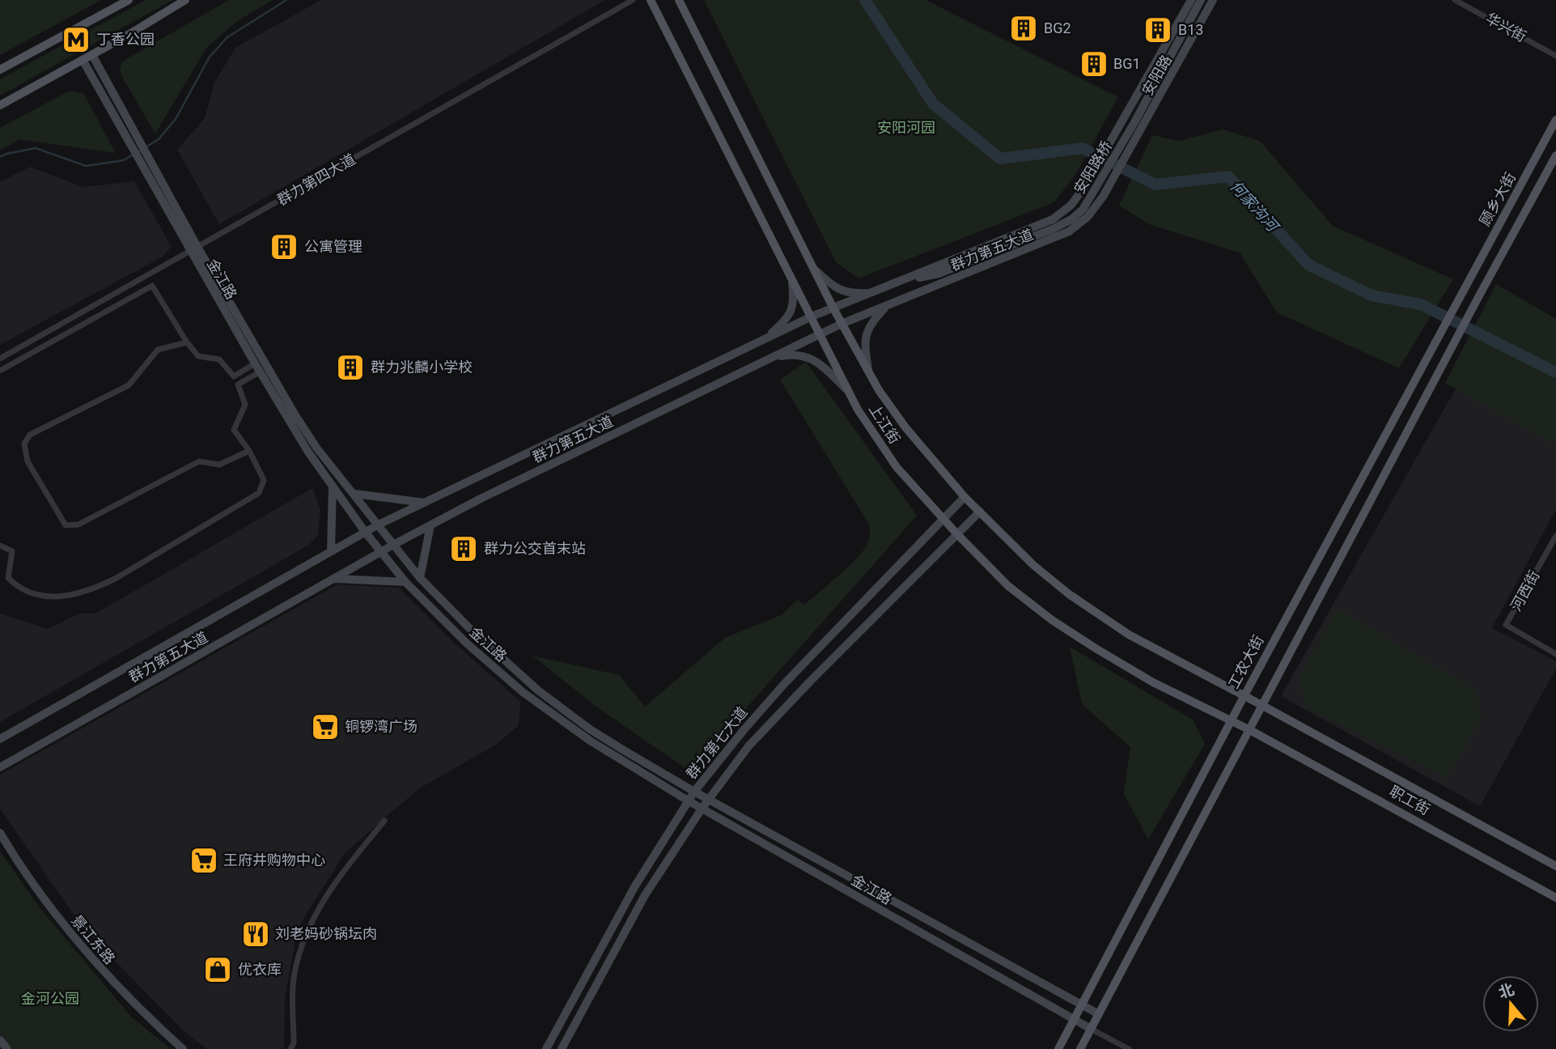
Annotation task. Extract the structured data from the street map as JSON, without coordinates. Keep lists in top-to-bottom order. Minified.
{"streets":{"main road":["安阳路","安阳路桥","顾乡大街","群力第五大道","金江路","上江街","工农大街","群力第七大道","职工街","景江东路"],"street":["华兴街","群力第四大道","河西街"]},"crossings":[["安阳路","群力第五大道"],["安阳路桥","群力第五大道"],["群力第四大道","金江路"],["顾乡大街","工农大街"],["群力第五大道","金江路"],["群力第五大道","上江街"],["金江路","工农大街"],["金江路","群力第七大道"],["上江街","工农大街"],["上江街","群力第七大道"],["上江街","职工街"]],"water":["何家沟河"],"parks":["安阳河园","金河公园"],"places":{"building":["BG2","B13","BG1","公寓管理","群力兆麟小学校","群力公交首末站"],"metro station":["丁香公园"],"supermarket":["铜锣湾广场","王府井购物中心"],"restaurant":["刘老妈砂锅坛肉"],"shop":["优衣库"]},"north":"top"}
